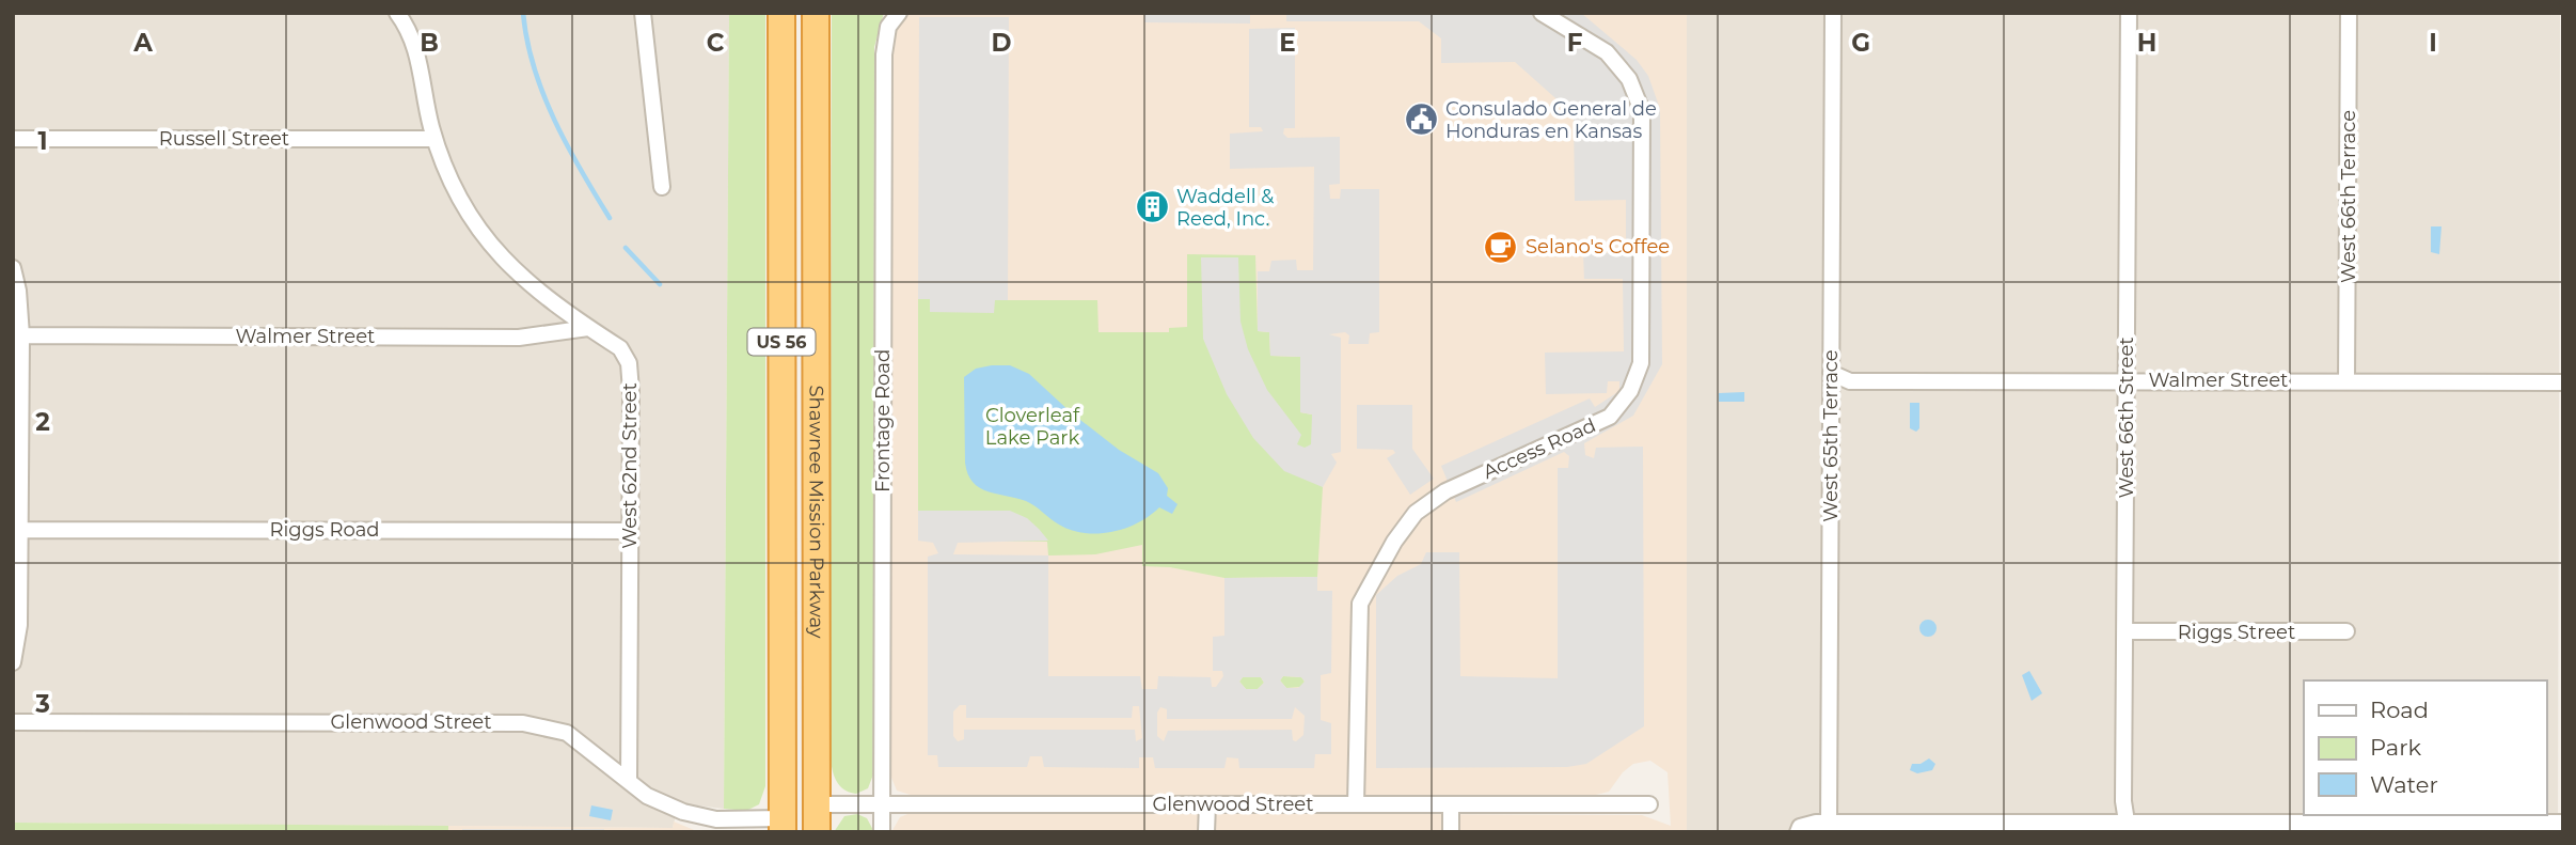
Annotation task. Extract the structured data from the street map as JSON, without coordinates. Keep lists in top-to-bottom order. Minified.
{"streets":{"highway":["US 56","Shawnee Mission Parkway"],"street":["Russell Street","West 66th Terrace","Walmer Street","West 66th Street","Frontage Road","West 65th Terrace","Access Road","West 62nd Street","Riggs Road","Riggs Street","Glenwood Street"]},"crossings":[["Russell Street","West 62nd Street"],["West 66th Terrace","Walmer Street"],["Walmer Street","West 66th Street"],["Walmer Street","West 65th Terrace"],["Walmer Street","West 62nd Street"],["West 66th Street","Riggs Street"],["Frontage Road","Glenwood Street"],["Access Road","Glenwood Street"],["West 62nd Street","Riggs Road"],["West 62nd Street","Glenwood Street"],["Shawnee Mission Parkway","Glenwood Street"]],"parks":["Cloverleaf Lake Park"],"places":{"public building":["Consulado General de Honduras en Kansas"],"building":["Waddell & Reed, Inc."],"cafe":["Selano's Coffee"]},"legend":["Road","Park","Water"],"grid":{"columns":["A","B","C","D","E","F","G","H","I"],"rows":["1","2","3"]}}
